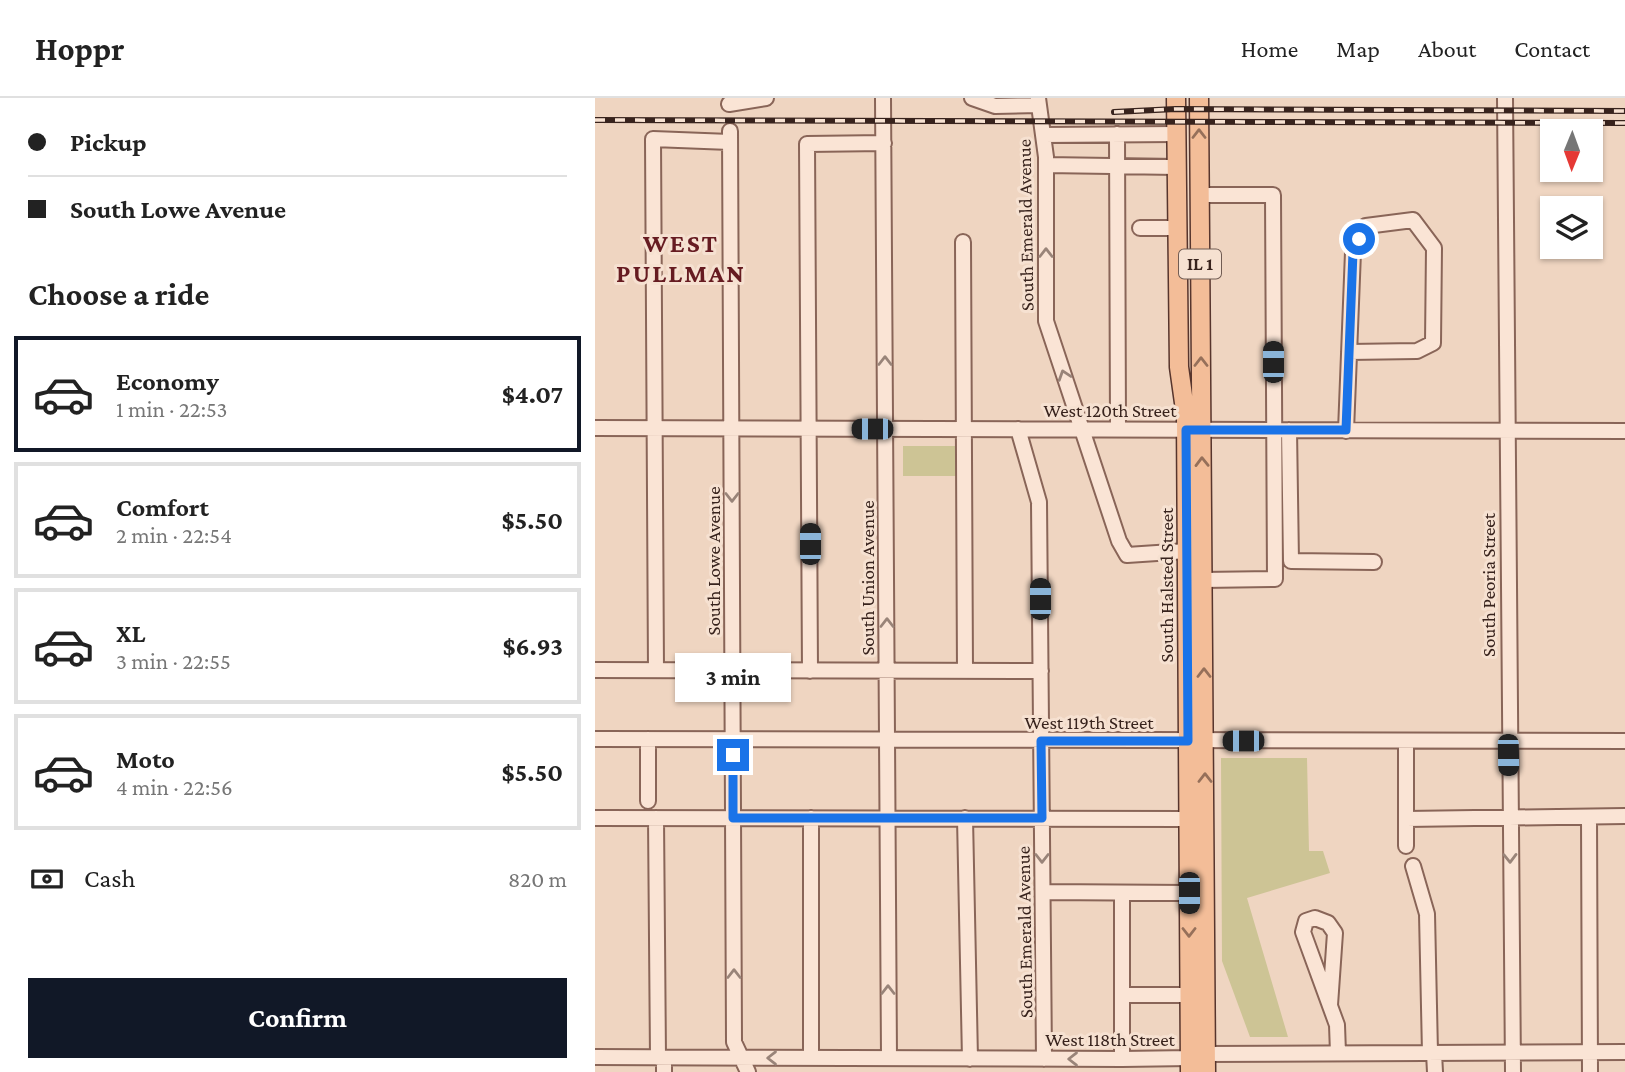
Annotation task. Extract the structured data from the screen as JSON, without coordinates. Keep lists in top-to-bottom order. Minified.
{"streets":{"main road":["IL 1","South Halsted Street"],"street":["South Emerald Avenue","West 120th Street","South Lowe Avenue","South Union Avenue","South Peoria Street","West 119th Street","West 118th Street"]},"crossings":[["South Emerald Avenue","West 120th Street"],["South Emerald Avenue","South Halsted Street"],["South Emerald Avenue","West 119th Street"],["South Emerald Avenue","West 118th Street"],["West 120th Street","South Lowe Avenue"],["West 120th Street","South Union Avenue"],["West 120th Street","South Halsted Street"],["West 120th Street","South Peoria Street"],["South Lowe Avenue","West 119th Street"],["South Lowe Avenue","West 118th Street"],["South Union Avenue","West 119th Street"],["South Union Avenue","West 118th Street"],["South Halsted Street","West 119th Street"],["South Halsted Street","West 118th Street"],["South Peoria Street","West 119th Street"],["South Peoria Street","West 118th Street"]],"districts":["WEST PULLMAN"],"north":"bottom","page":{"header":"Hoppr","nav":["Home","Map","About","Contact"],"banner":["Pickup","South Lowe Avenue"],"heading":"Choose a ride","list":[{"name":"Economy","note":"1 min · 22:53","value":"$4.07"},{"name":"Comfort","note":"2 min · 22:54","value":"$5.50"},{"name":"XL","note":"3 min · 22:55","value":"$6.93"},{"name":"Moto","note":"4 min · 22:56","value":"$5.50"}],"bubble":"3 min","pay":["Cash","820 m"],"buttons":"Confirm"}}
